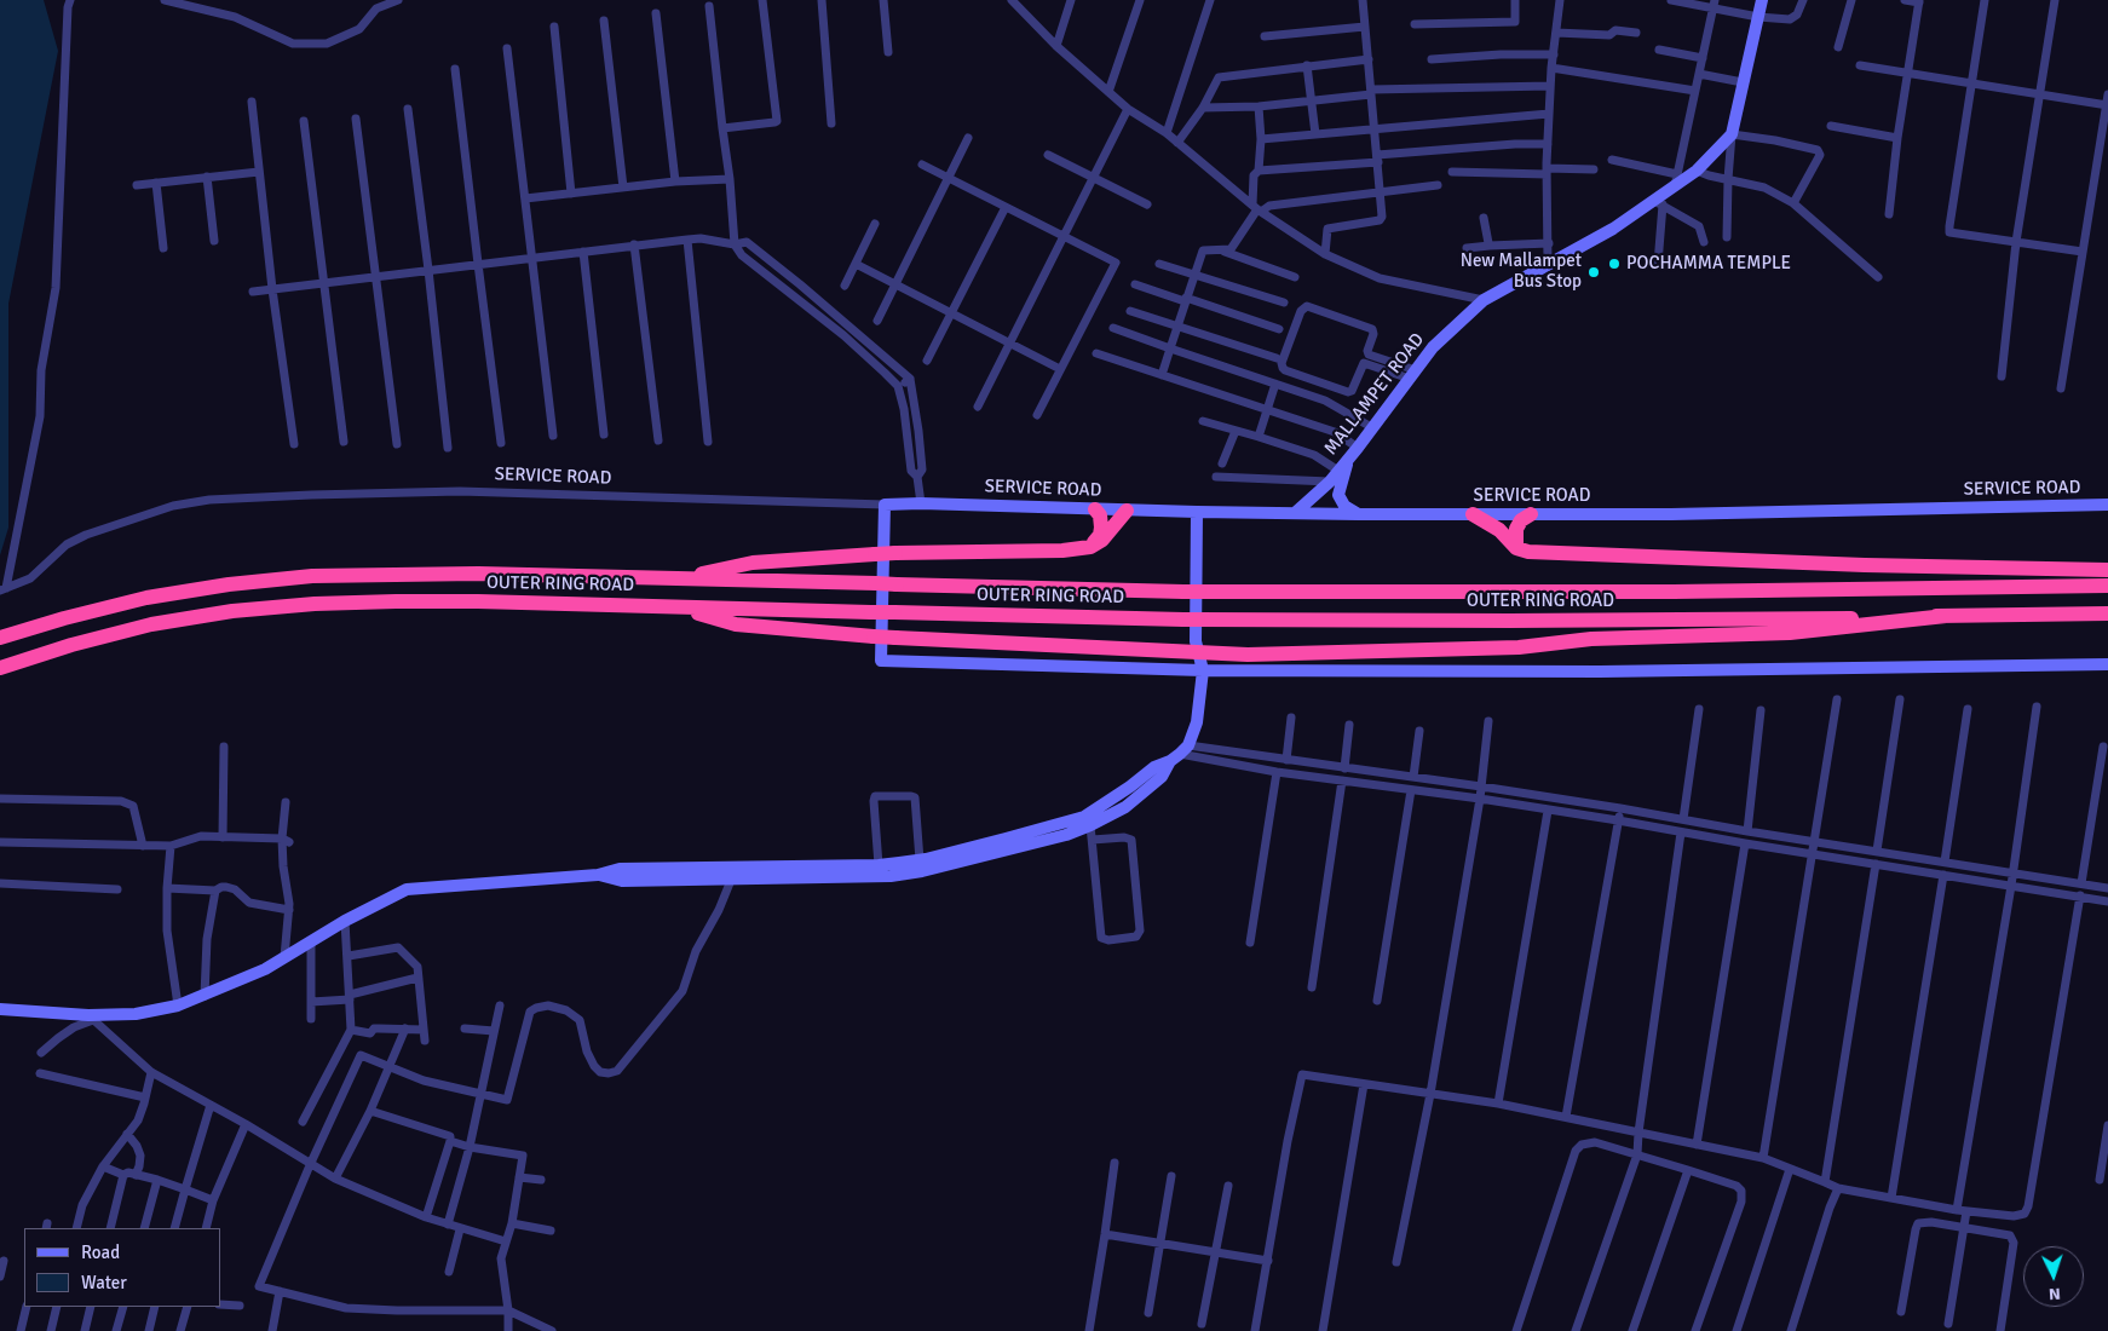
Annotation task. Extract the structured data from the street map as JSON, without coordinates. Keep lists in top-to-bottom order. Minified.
{"streets":{"highway":["OUTER RING ROAD"],"main road":["MALLAMPET ROAD","SERVICE ROAD"]},"crossings":[["MALLAMPET ROAD","SERVICE ROAD"]],"places":["POCHAMMA TEMPLE","New Mallampet Bus Stop"],"legend":["Road","Water"],"north":"bottom"}
